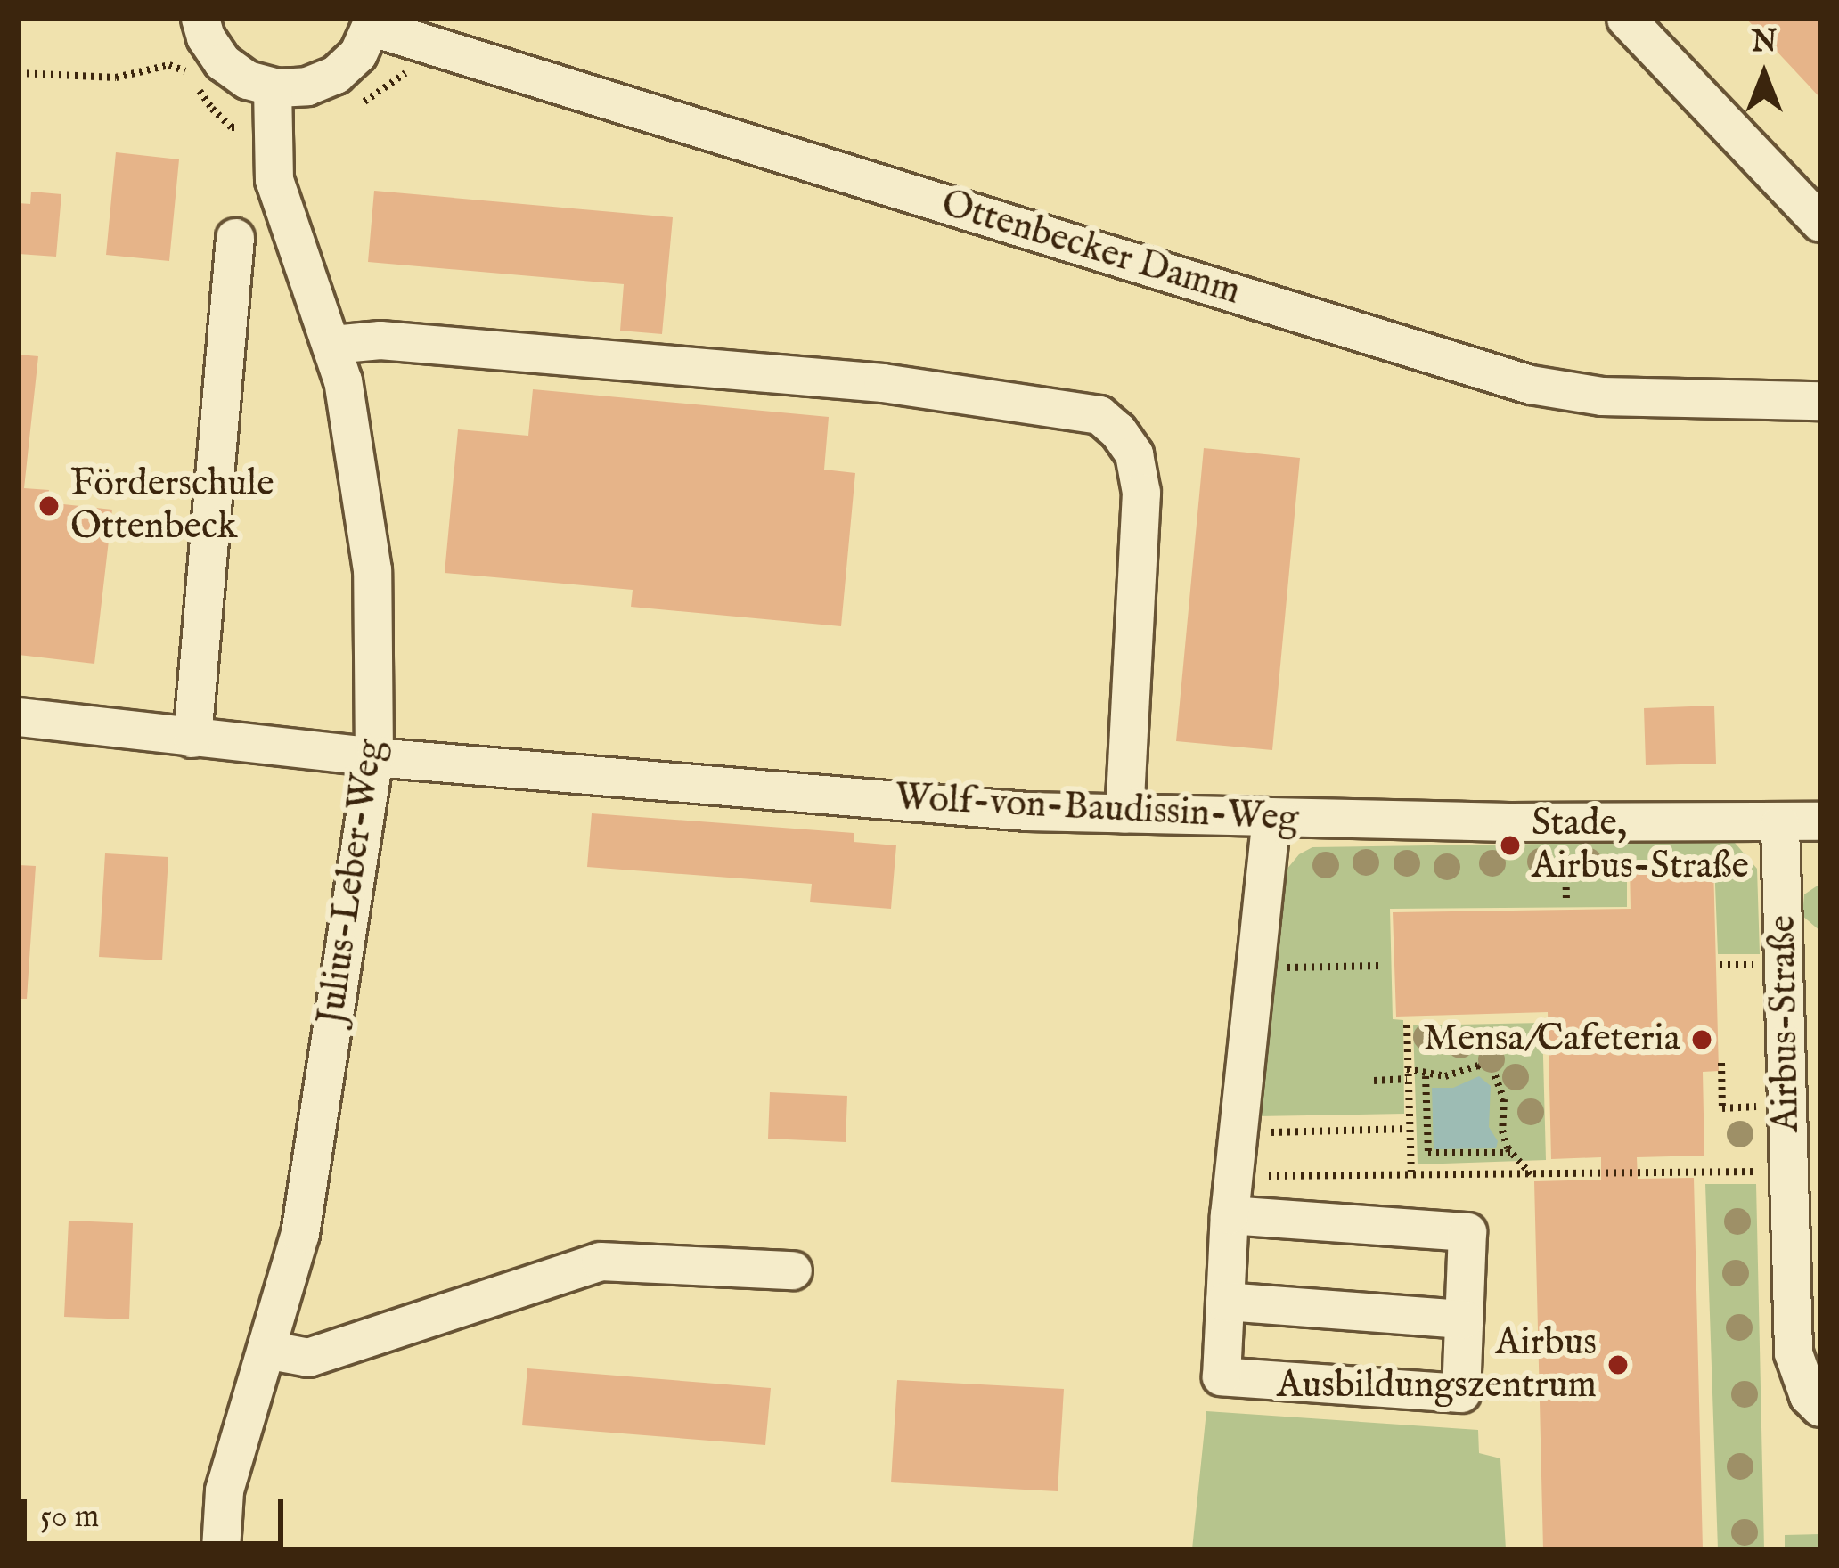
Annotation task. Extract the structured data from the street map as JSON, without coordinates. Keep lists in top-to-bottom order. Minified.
{"streets":{"street":["Ottenbecker Damm","Wolf-von-Baudissin-Weg","Julius-Leber-Weg","Airbus-Straße"]},"crossings":[["Wolf-von-Baudissin-Weg","Julius-Leber-Weg"],["Wolf-von-Baudissin-Weg","Airbus-Straße"]],"places":["Förderschule Ottenbeck","Stade, Airbus-Straße","Mensa/Cafeteria","Airbus Ausbildungszentrum"],"scale_bar":"50 m","north":"top"}
